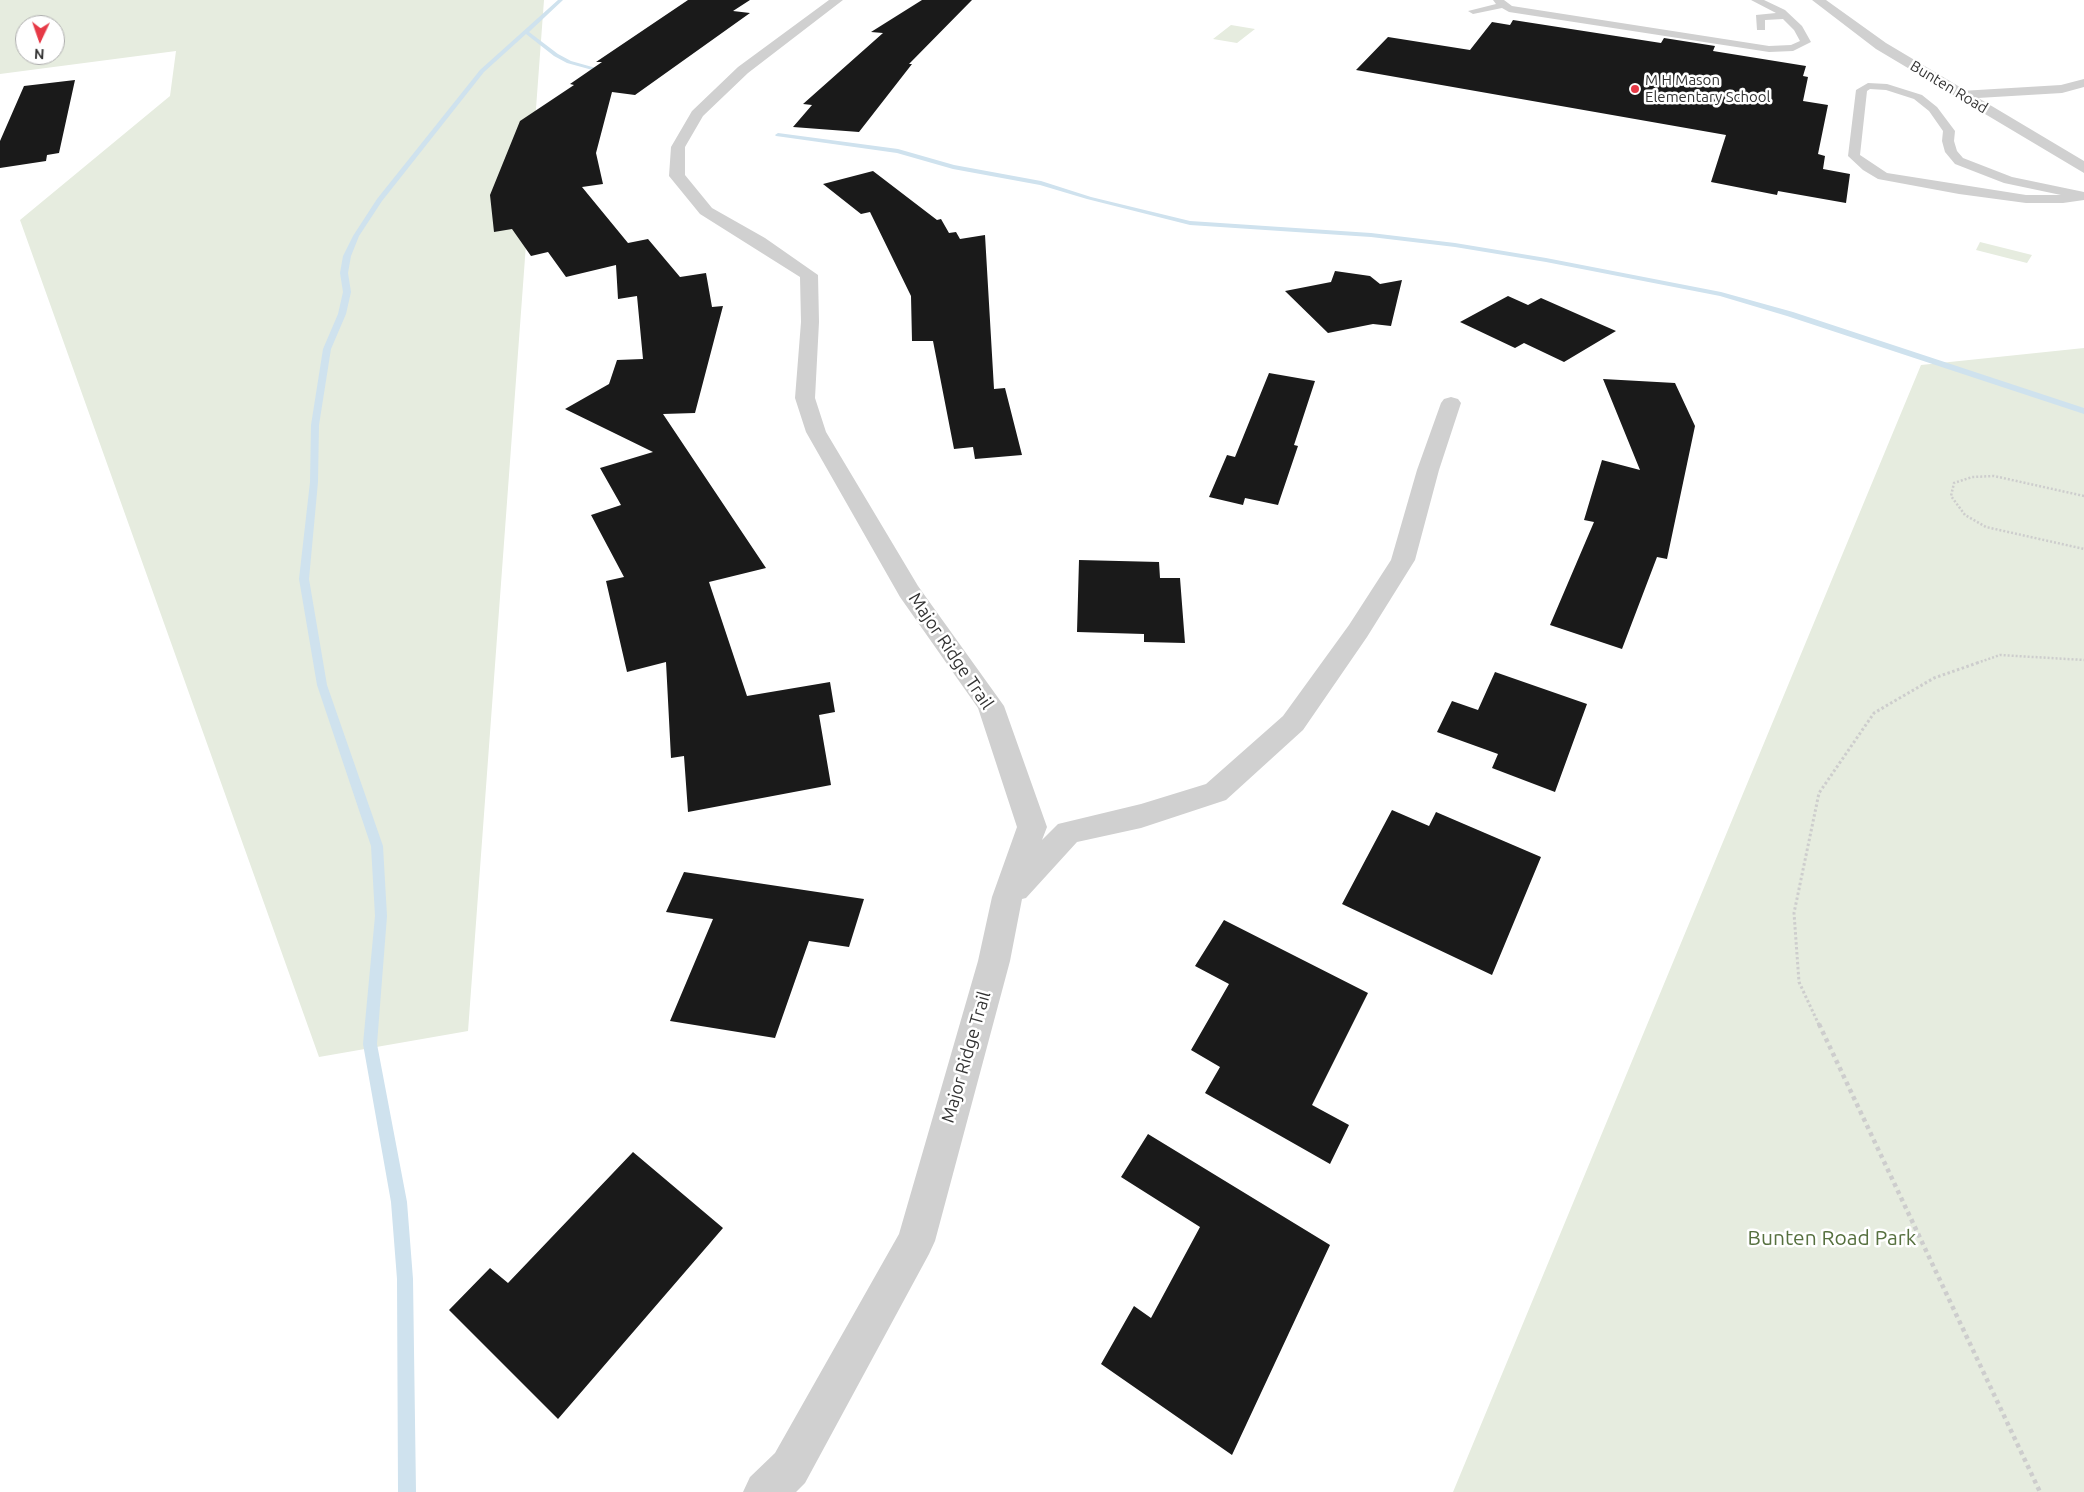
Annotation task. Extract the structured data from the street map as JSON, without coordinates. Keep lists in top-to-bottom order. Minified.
{"streets":{"street":["Bunten Road","Major Ridge Trail"]},"parks":["Bunten Road Park"],"places":["M H Mason Elementary School"],"north":"bottom"}
